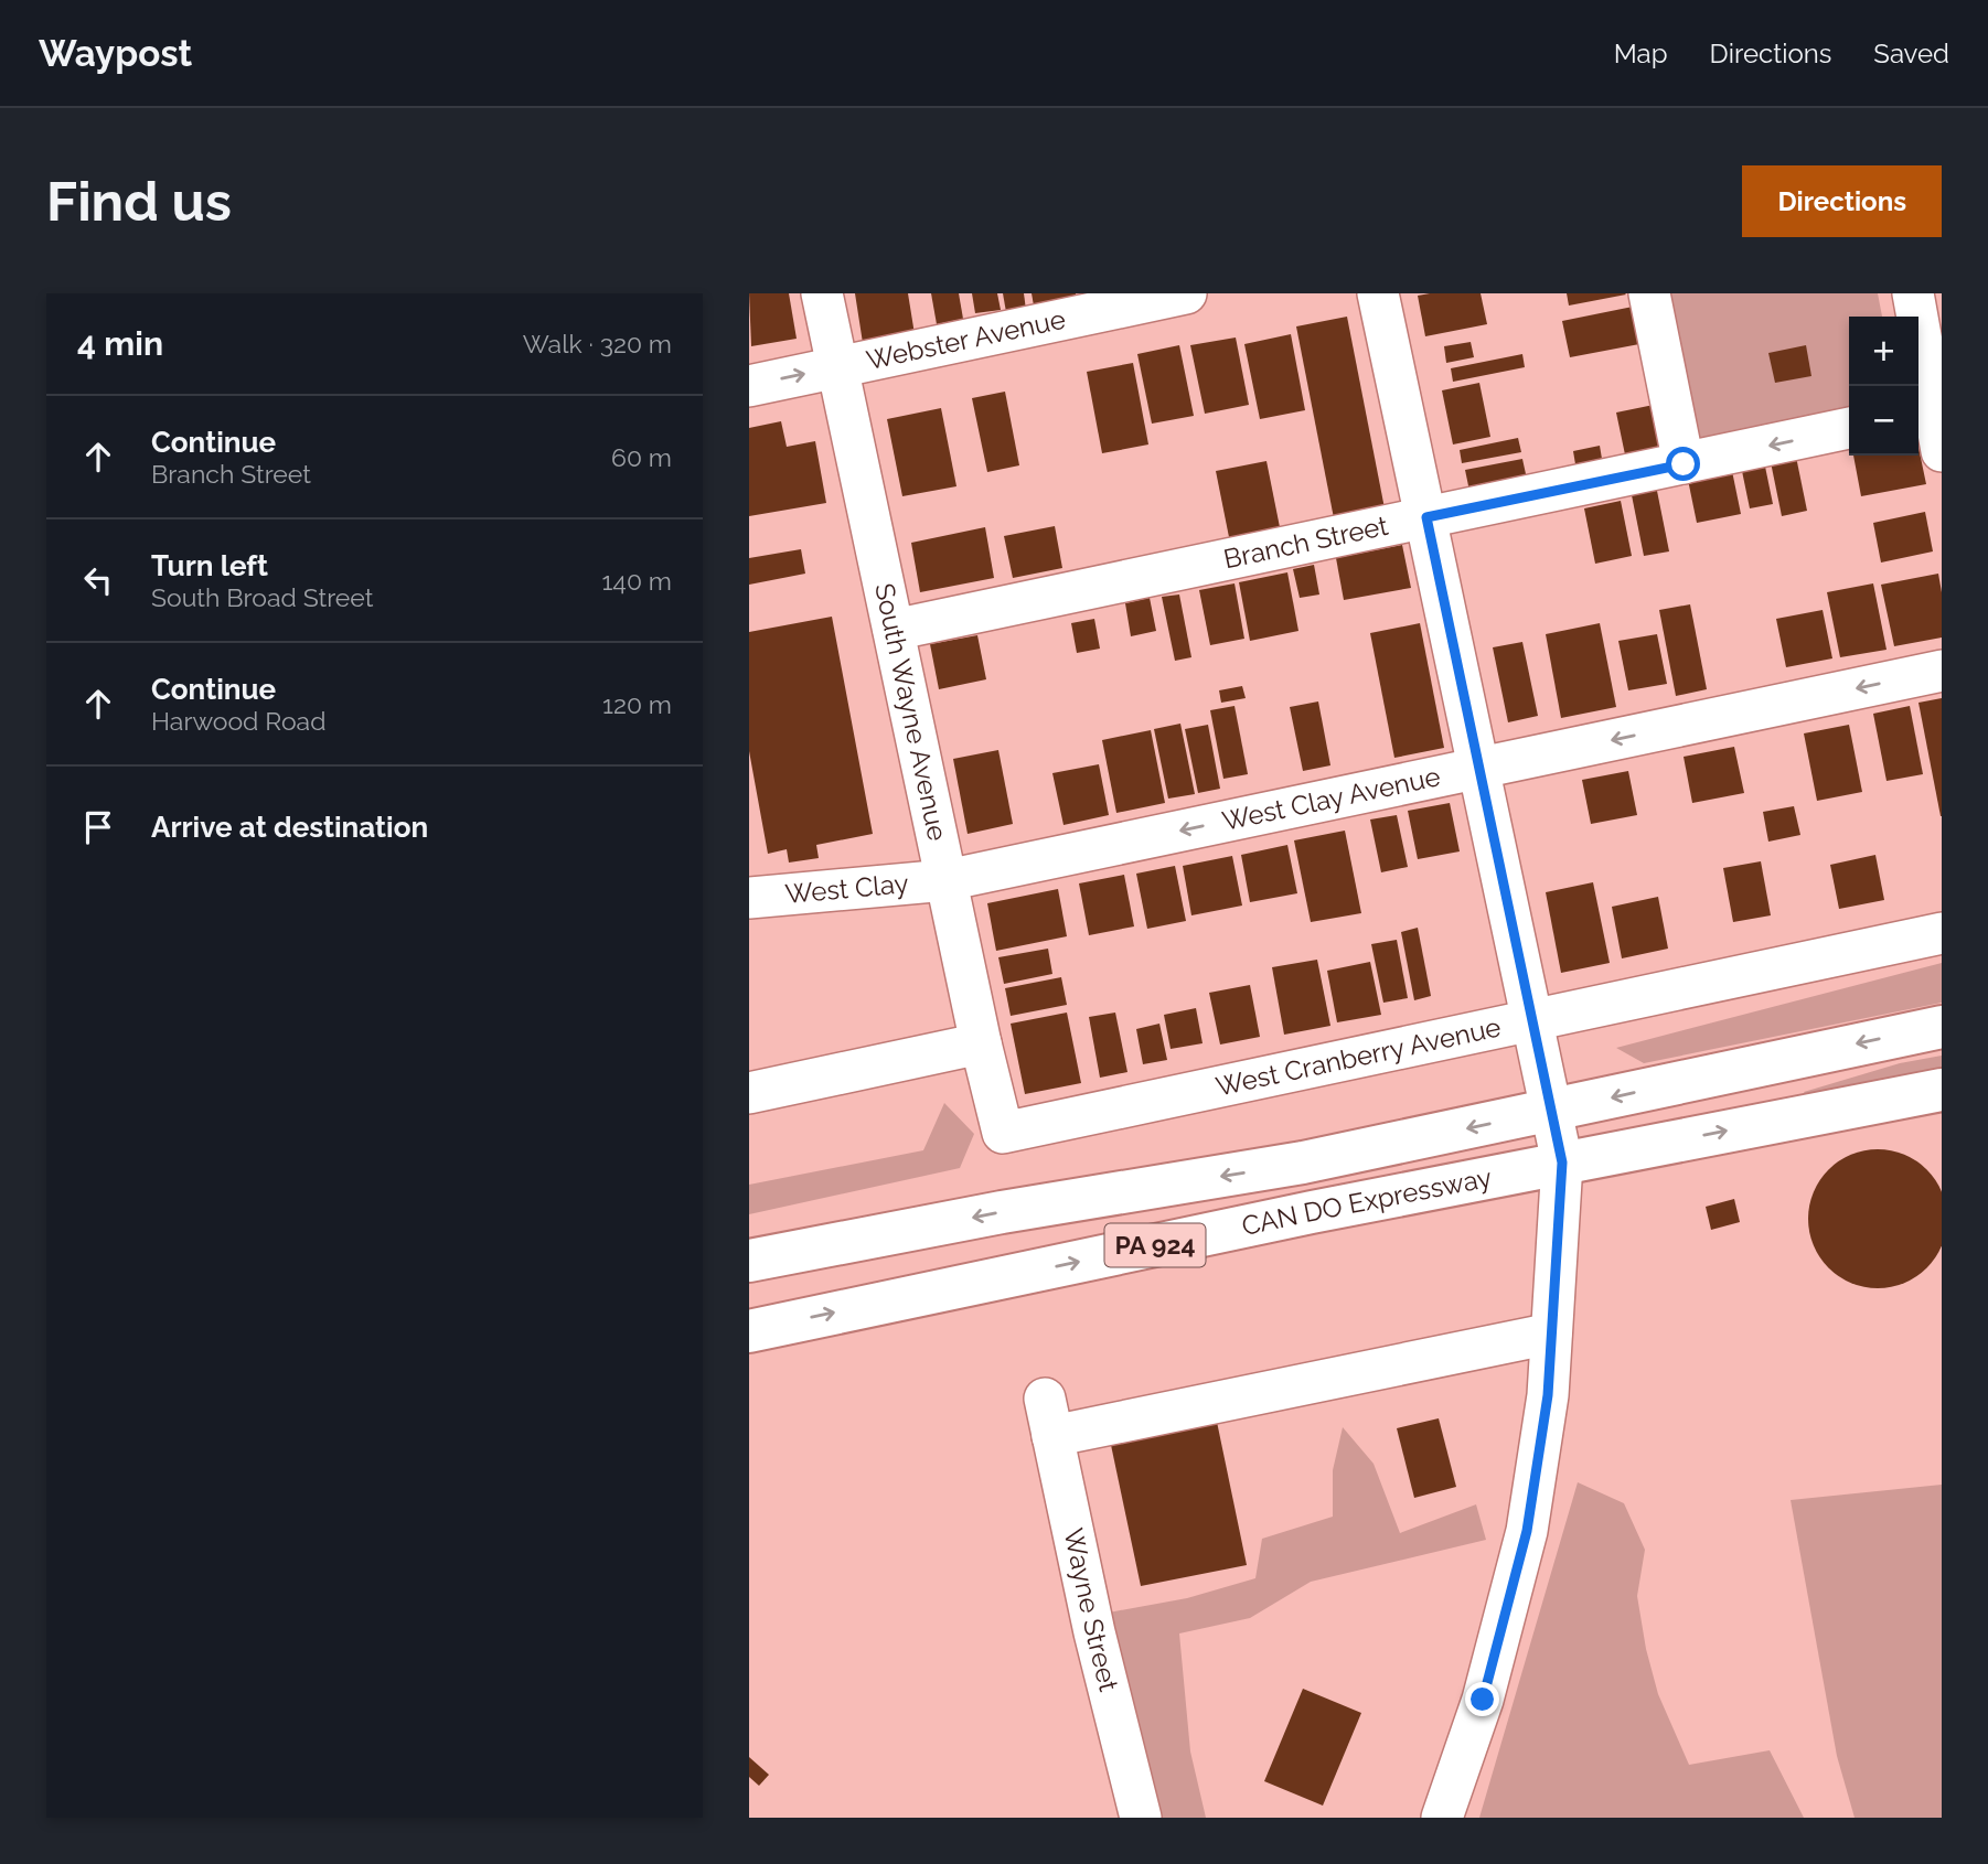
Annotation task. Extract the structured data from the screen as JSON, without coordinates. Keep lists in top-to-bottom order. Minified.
{"streets":{"main road":["CAN DO Expressway","PA 924"],"street":["Webster Avenue","Branch Street","South Wayne Avenue","West Clay Avenue","West Clay","West Cranberry Avenue","Wayne Street"]},"crossings":[["Webster Avenue","South Wayne Avenue"],["Branch Street","South Wayne Avenue"],["South Wayne Avenue","West Clay Avenue"],["South Wayne Avenue","West Clay"],["South Wayne Avenue","West Cranberry Avenue"],["West Clay Avenue","West Clay"]],"one_way":["West Clay Avenue"],"page":{"header":"Waypost","nav":["Map","Directions","Saved"],"buttons":"Directions","title":"Find us","heading":["4 min","Walk · 320 m"],"map_buttons":["+","−"],"list":[["Continue","Branch Street","60 m"],["Turn left","South Broad Street","140 m"],["Continue","Harwood Road","120 m"],"Arrive at destination"]}}
